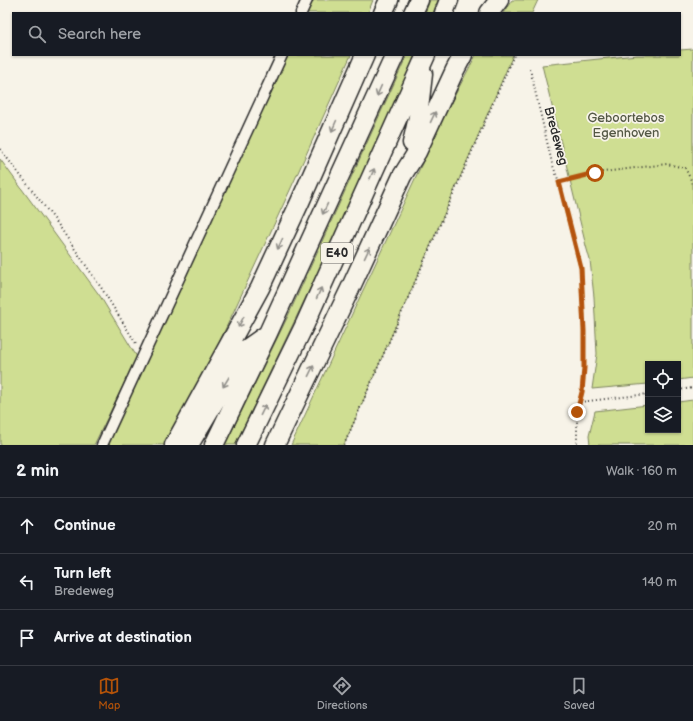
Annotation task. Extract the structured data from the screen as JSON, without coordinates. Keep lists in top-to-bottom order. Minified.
{"streets":{"highway":["E40"],"path":["Bredeweg"]},"parks":["Geboortebos Egenhoven"],"page":{"search":"Search here","heading":["2 min","Walk · 160 m"],"list":[["Continue","20 m"],["Turn left","Bredeweg","140 m"],"Arrive at destination"],"nav":["Map","Directions","Saved"]}}
